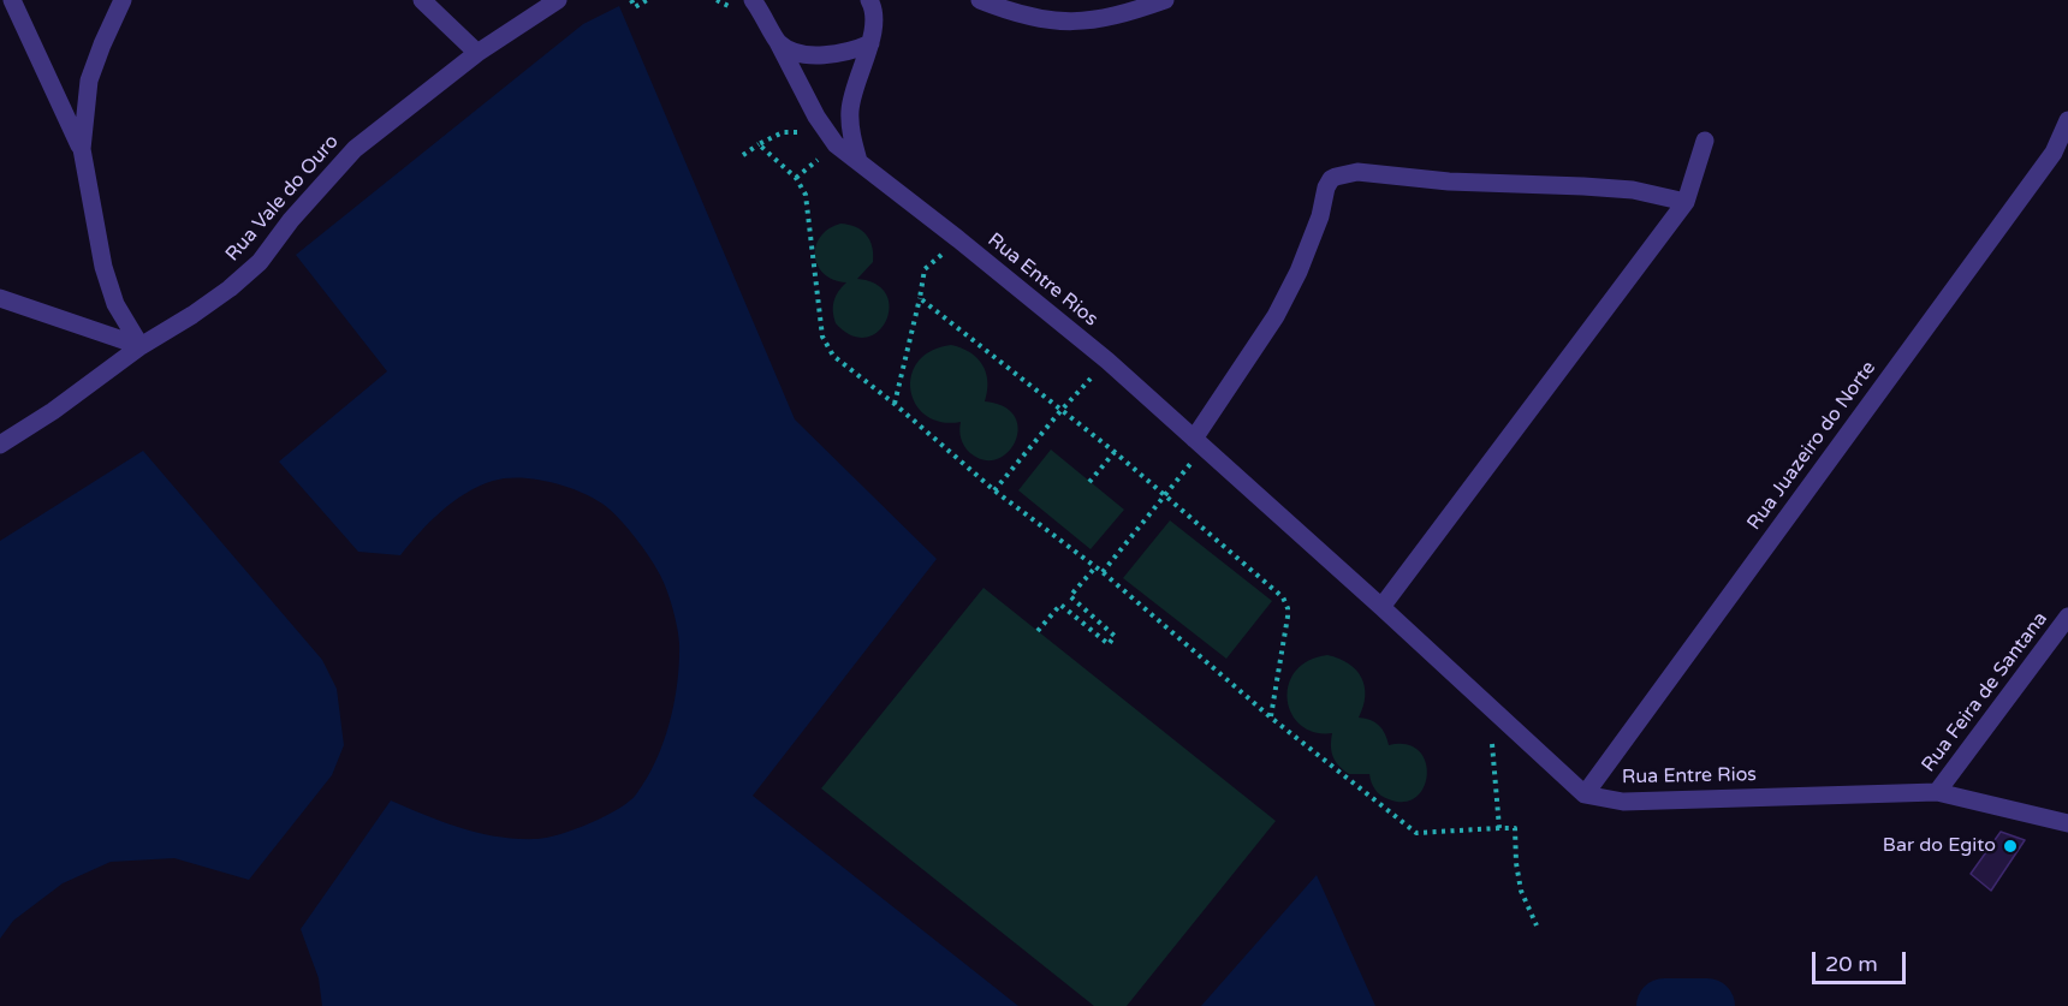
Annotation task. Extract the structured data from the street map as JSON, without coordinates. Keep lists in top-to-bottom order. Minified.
{"streets":{"street":["Rua Vale do Ouro","Rua Entre Rios","Rua Juazeiro do Norte","Rua Feira de Santana"]},"crossings":[["Rua Entre Rios","Rua Juazeiro do Norte"],["Rua Entre Rios","Rua Feira de Santana"]],"places":["Bar do Egito"],"scale_bar":"20 m"}
